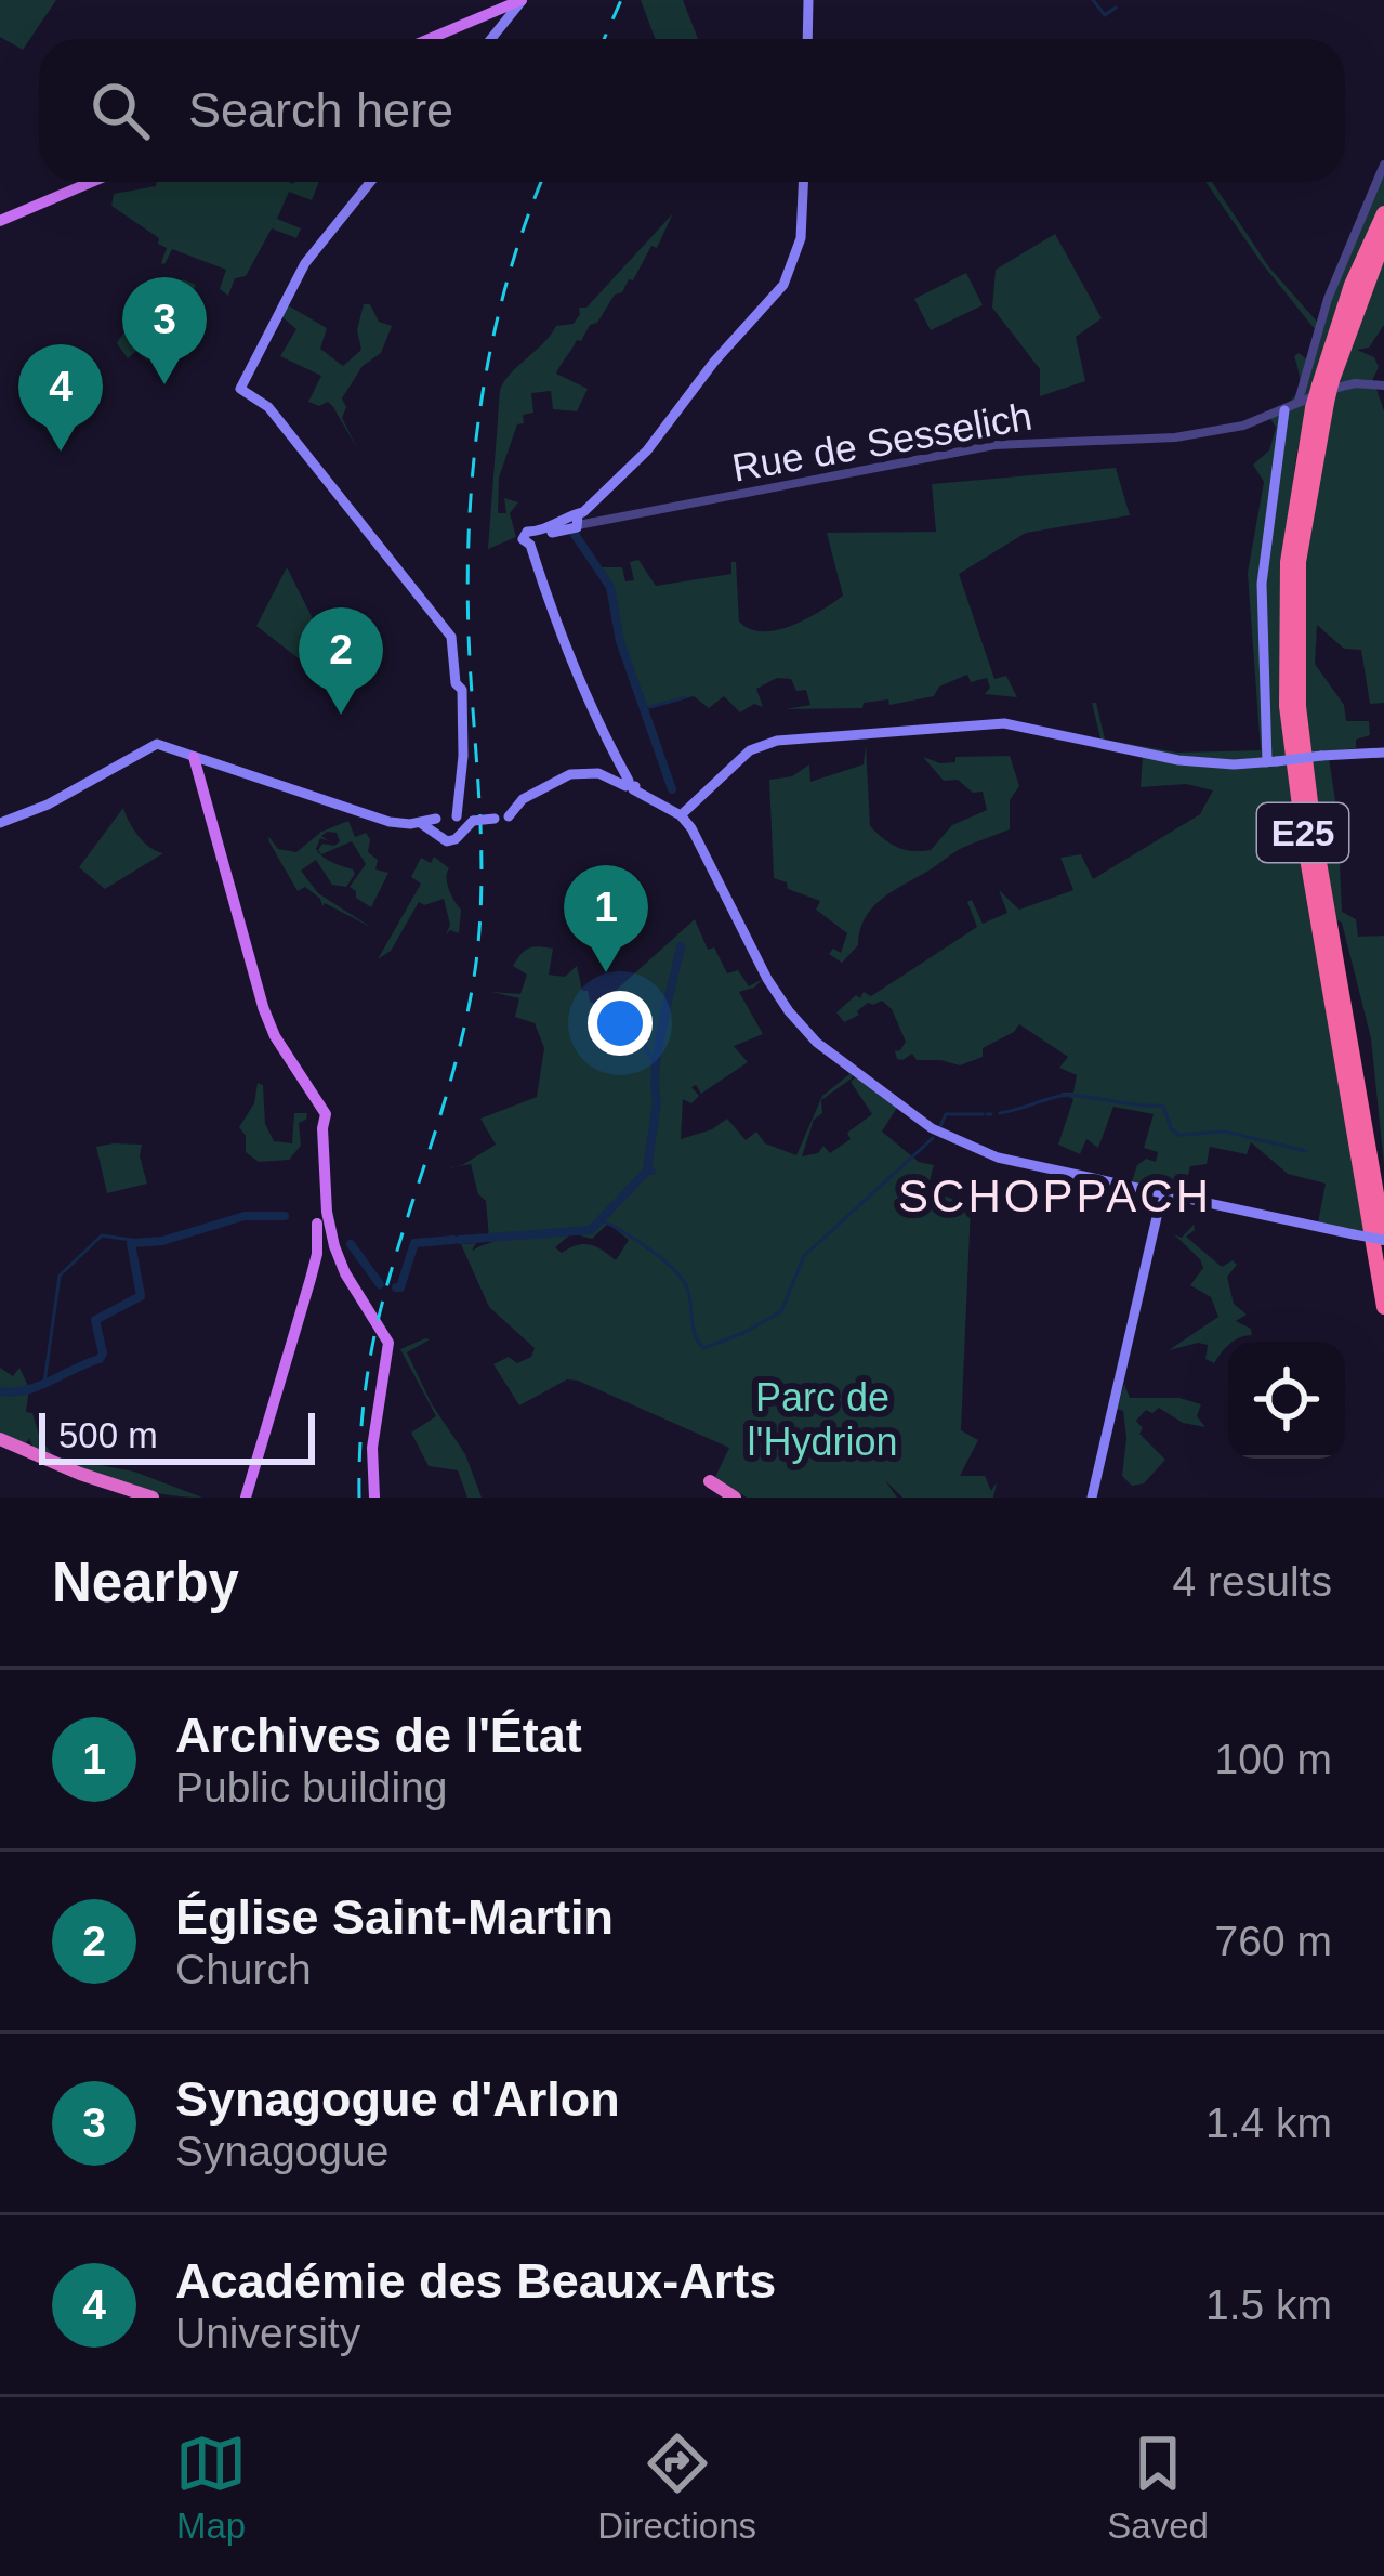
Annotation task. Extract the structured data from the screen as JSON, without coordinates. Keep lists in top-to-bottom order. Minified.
{"streets":{"highway":["E25"],"street":["Rue de Sesselich"]},"crossings":[["Rue de Sesselich","E25"]],"districts":["SCHOPPACH"],"parks":["Parc de l'Hydrion"],"scale_bar":"500 m","page":{"search":"Search here","pins":["3","4","2","1"],"scale":"500 m","heading":["Nearby","4 results"],"list":[{"mark":"1","name":"Archives de l'État","note":"Public building","value":"100 m"},{"mark":"2","name":"Église Saint-Martin","note":"Church","value":"760 m"},{"mark":"3","name":"Synagogue d'Arlon","note":"Synagogue","value":"1.4 km"},{"mark":"4","name":"Académie des Beaux-Arts","note":"University","value":"1.5 km"}],"nav":["Map","Directions","Saved"]}}
